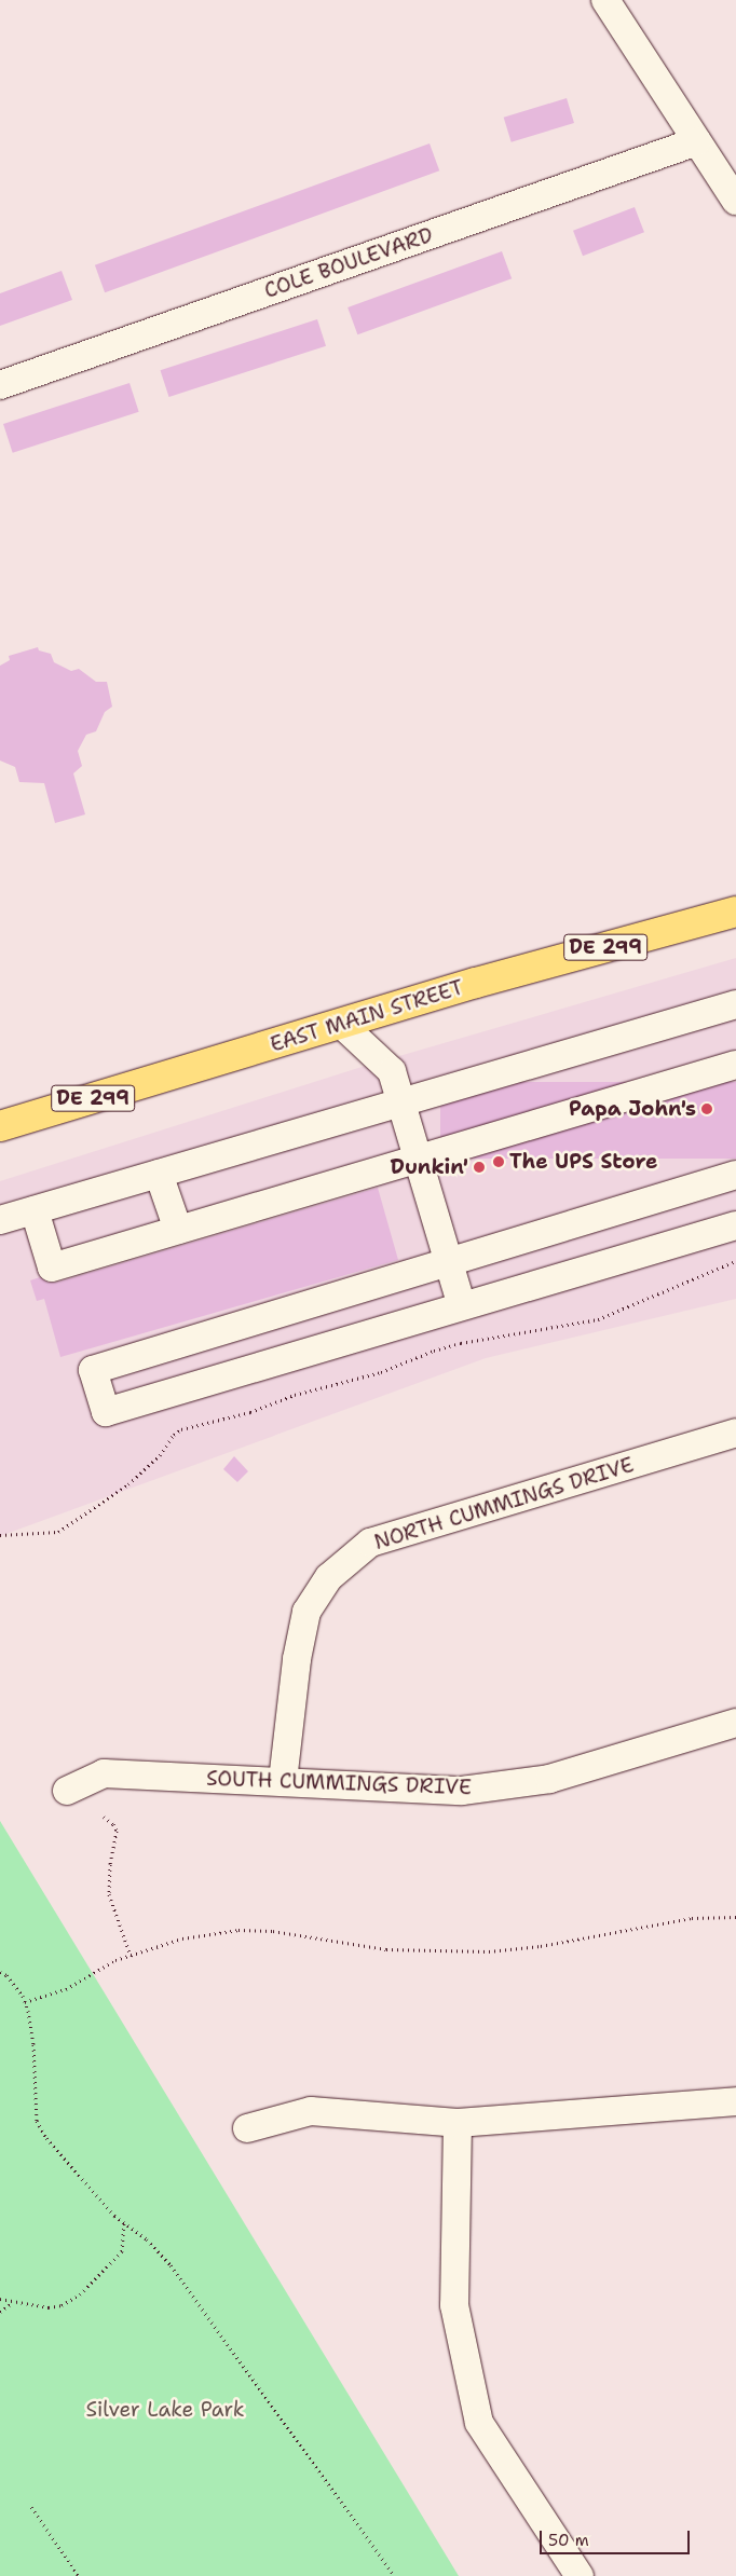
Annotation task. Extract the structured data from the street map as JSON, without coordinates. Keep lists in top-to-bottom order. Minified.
{"streets":{"main road":["DE 299","EAST MAIN STREET"],"street":["COLE BOULEVARD","NORTH CUMMINGS DRIVE","SOUTH CUMMINGS DRIVE"]},"crossings":[["NORTH CUMMINGS DRIVE","SOUTH CUMMINGS DRIVE"]],"parks":["Silver Lake Park"],"places":["Papa John's","The UPS Store","Dunkin'"],"scale_bar":"50 m"}
